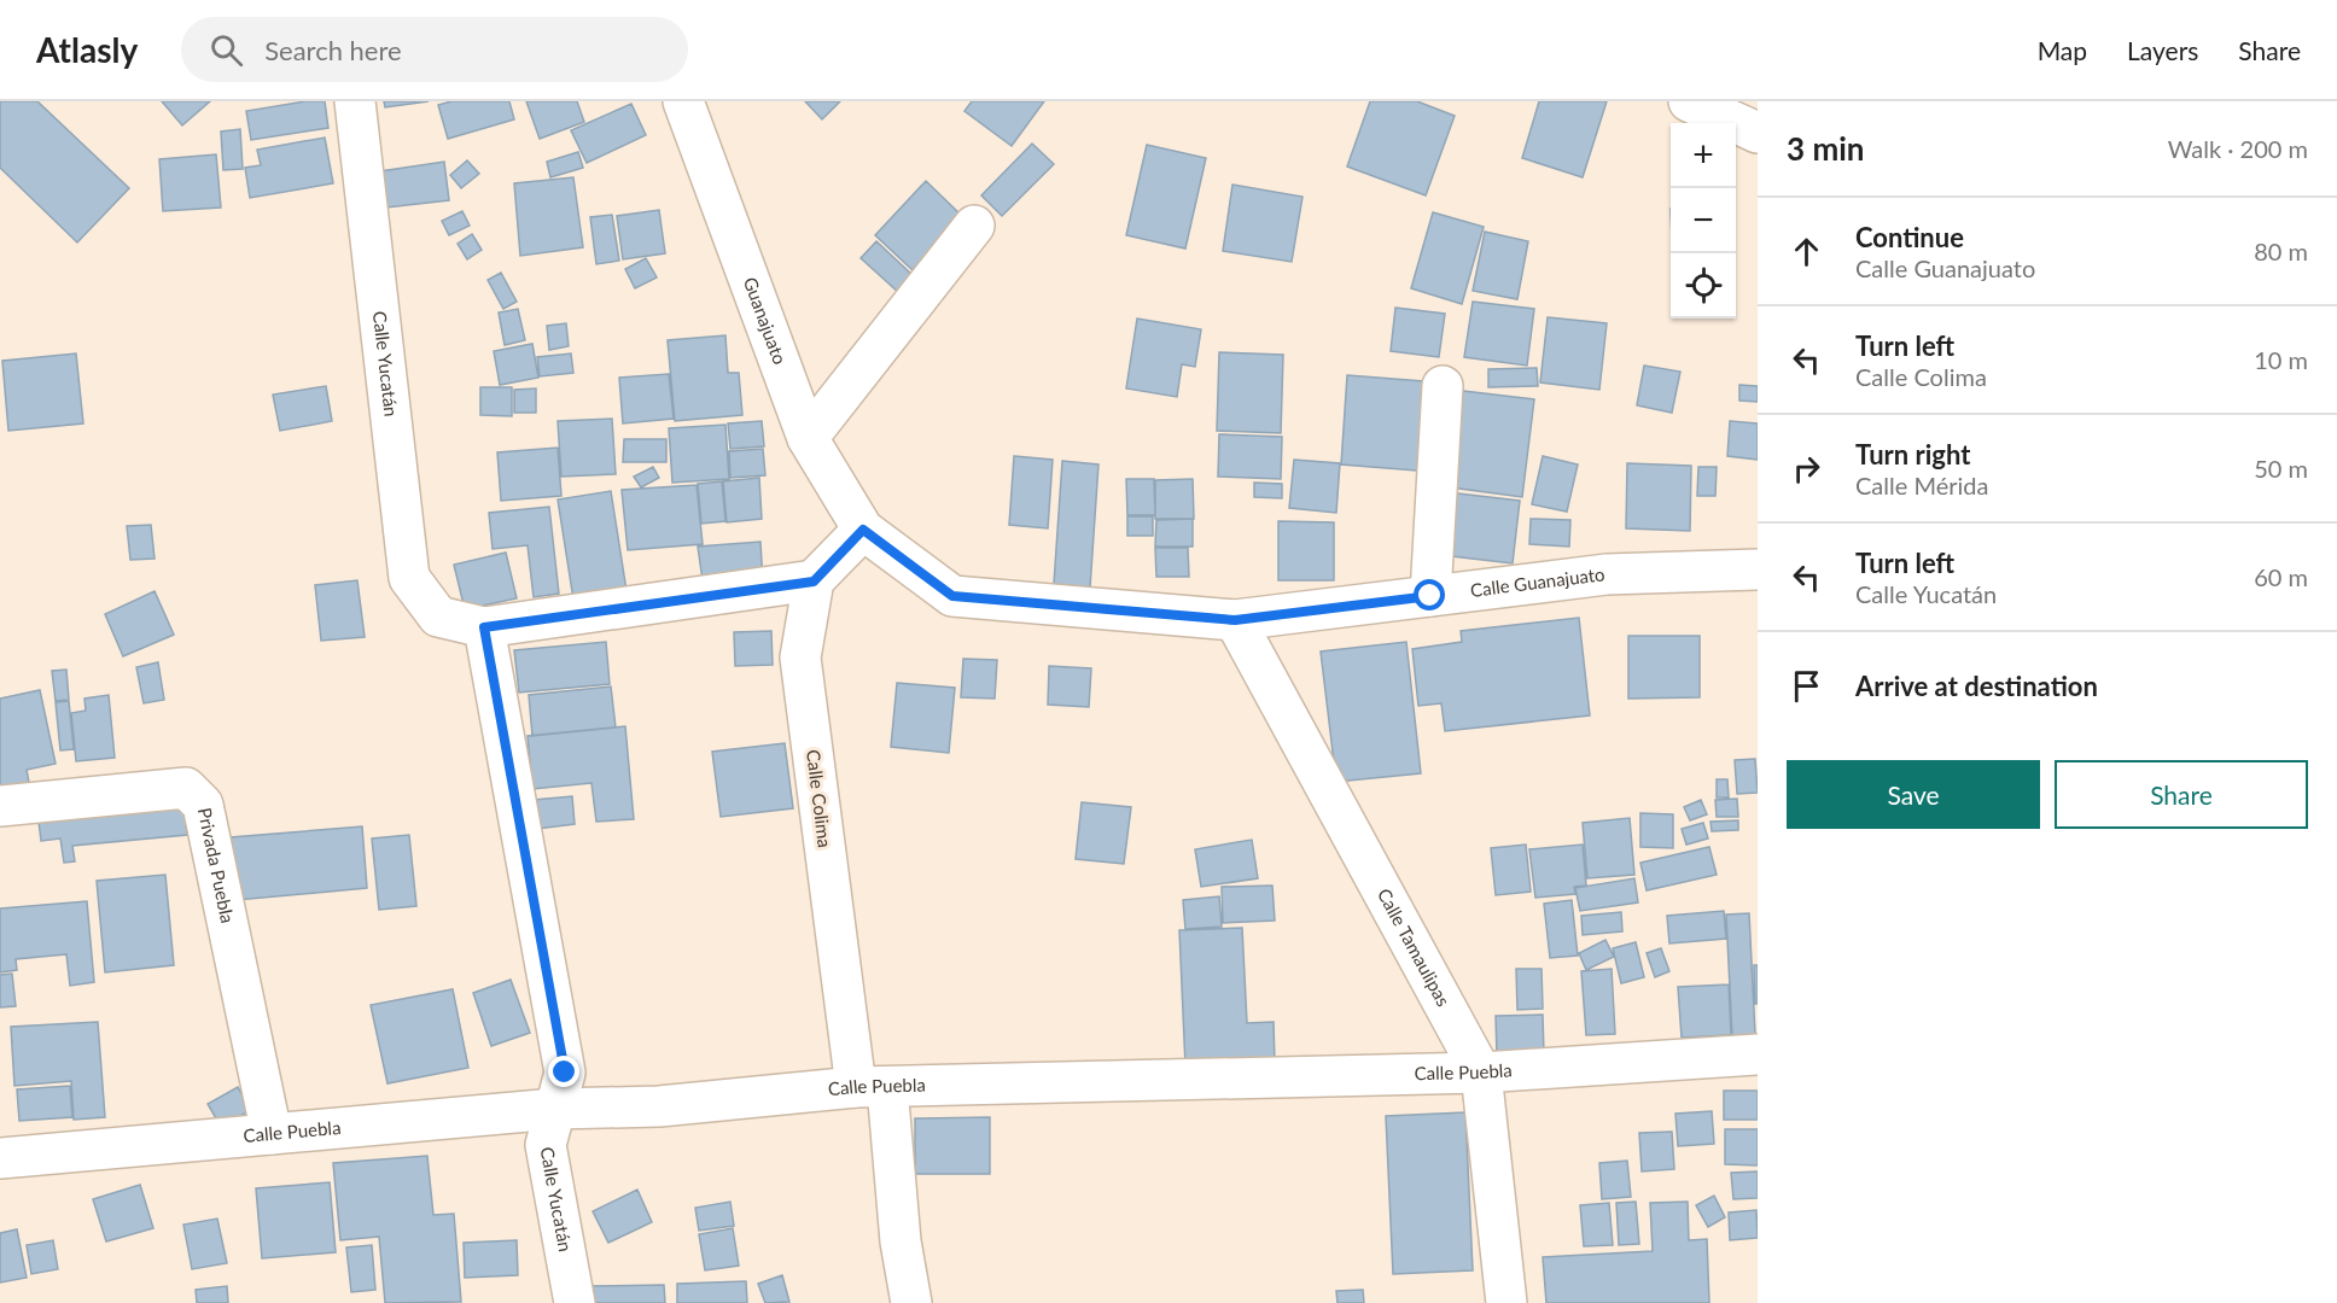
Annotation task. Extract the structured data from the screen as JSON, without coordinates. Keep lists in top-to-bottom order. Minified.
{"streets":{"street":["Guanajuato","Calle Yucatán","Calle Guanajuato","Calle Colima","Privada Puebla","Calle Tamaulipas","Calle Puebla"]},"crossings":[["Guanajuato","Calle Guanajuato"],["Calle Yucatán","Calle Puebla"],["Calle Guanajuato","Calle Tamaulipas"],["Calle Colima","Calle Puebla"],["Privada Puebla","Calle Puebla"],["Calle Tamaulipas","Calle Puebla"]],"page":{"header":"Atlasly","search":"Search here","nav":["Map","Layers","Share"],"heading":["3 min","Walk · 200 m"],"map_buttons":["+","−"],"list":[["Continue","Calle Guanajuato","80 m"],["Turn left","Calle Colima","10 m"],["Turn right","Calle Mérida","50 m"],["Turn left","Calle Yucatán","60 m"],"Arrive at destination"],"buttons":["Save","Share"]}}
